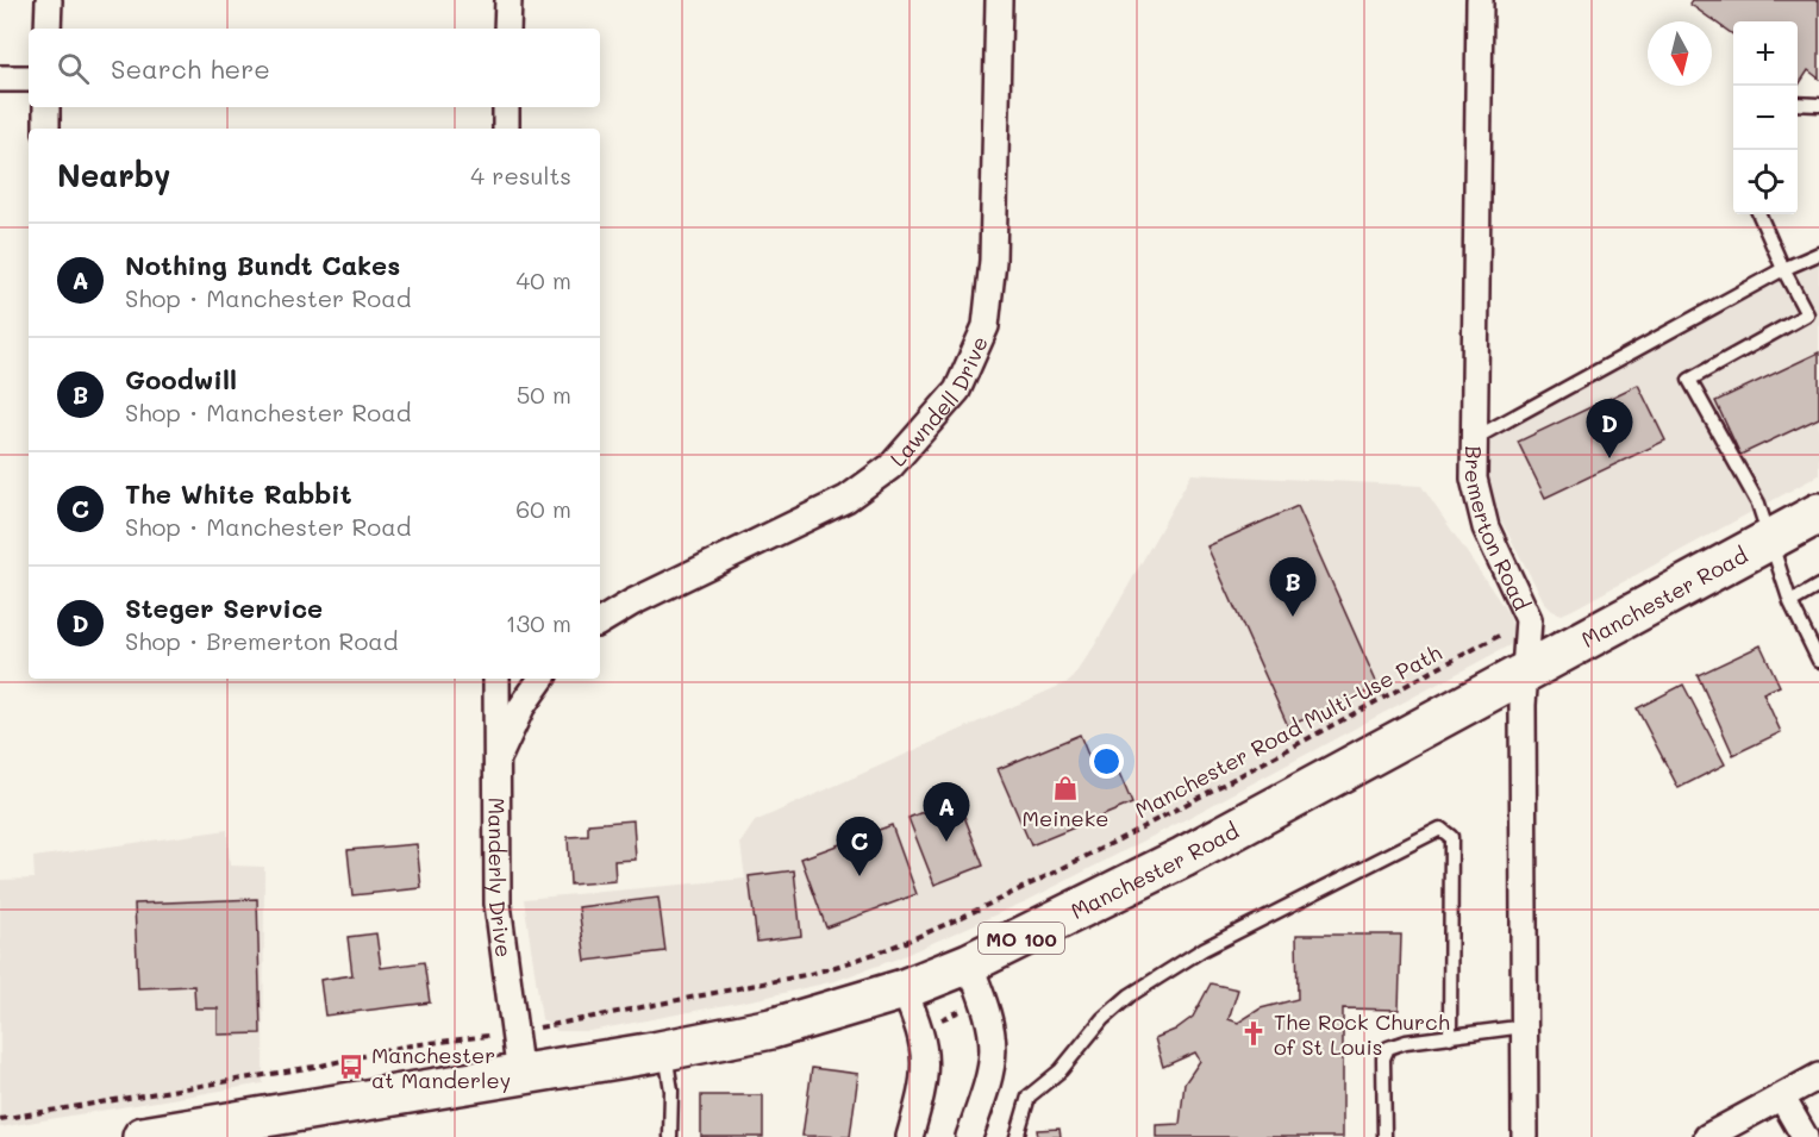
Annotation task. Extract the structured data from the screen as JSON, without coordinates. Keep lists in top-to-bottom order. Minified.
{"streets":{"main road":["Manchester Road","MO 100"],"street":["Lawndell Drive","Bremerton Road","Manderly Drive"],"path":["Manchester Road Multi-Use Path"]},"crossings":[["Bremerton Road","Manchester Road"],["Manchester Road","Manderly Drive"]],"places":{"shop":["Meineke"],"church":["The Rock Church of St Louis"],"bus stop":["Manchester at Manderley"]},"north":"bottom","page":{"map_buttons":["+","−"],"search":"Search here","heading":["Nearby","4 results"],"list":[{"mark":"A","name":"Nothing Bundt Cakes","note":"Shop · Manchester Road","value":"40 m"},{"mark":"B","name":"Goodwill","note":"Shop · Manchester Road","value":"50 m"},{"mark":"C","name":"The White Rabbit","note":"Shop · Manchester Road","value":"60 m"},{"mark":"D","name":"Steger Service","note":"Shop · Bremerton Road","value":"130 m"}],"pins":["D","B","A","C"]}}
